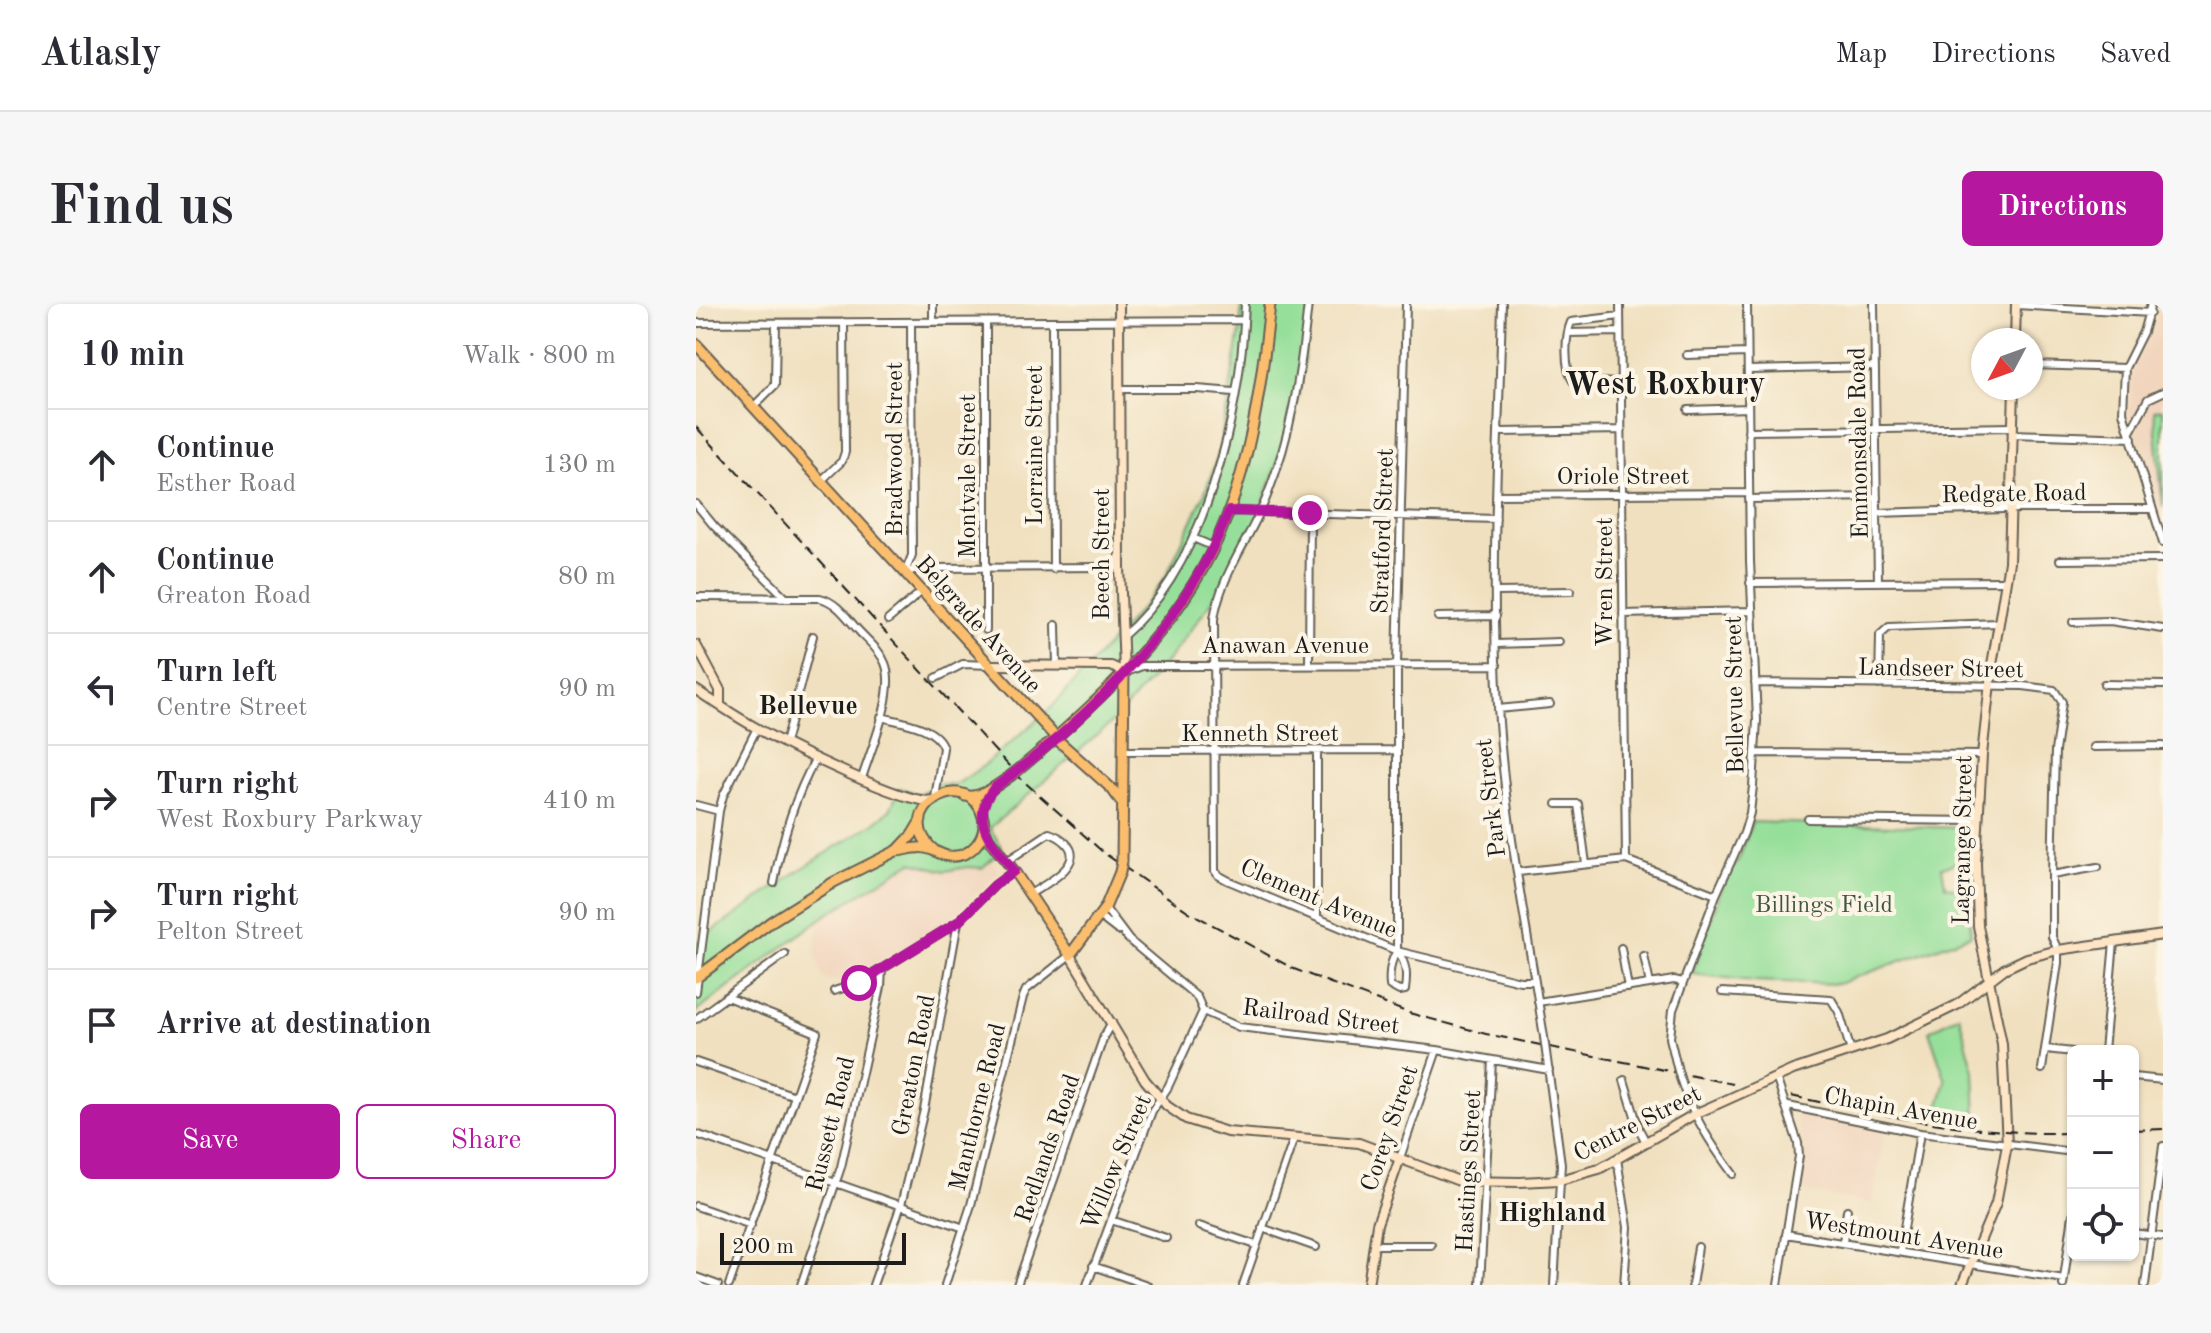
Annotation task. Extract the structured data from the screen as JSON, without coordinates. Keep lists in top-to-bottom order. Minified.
{"streets":{"main road":["Beech Street","Belgrade Avenue","Anawan Avenue","Lagrange Street","Centre Street","Corey Street"],"street":["Emmonsdale Road","Lorraine Street","Bradwood Street","Montvale Street","Oriole Street","Redgate Road","Stratford Street","Wren Street","Landseer Street","Bellevue Street","Kenneth Street","Park Street","Clement Avenue","Railroad Street","Greaton Road","Manthorne Road","Chapin Avenue","Russett Road","Redlands Road","Willow Street","Hastings Street","Westmount Avenue"]},"crossings":[["Emmonsdale Road","Oriole Street"],["Emmonsdale Road","Redgate Road"],["Bradwood Street","Belgrade Avenue"],["Oriole Street","Wren Street"],["Oriole Street","Bellevue Street"],["Oriole Street","Park Street"],["Redgate Road","Lagrange Street"],["Stratford Street","Anawan Avenue"],["Stratford Street","Kenneth Street"],["Stratford Street","Clement Avenue"],["Beech Street","Belgrade Avenue"],["Beech Street","Anawan Avenue"],["Beech Street","Kenneth Street"],["Belgrade Avenue","Anawan Avenue"],["Anawan Avenue","Park Street"],["Anawan Avenue","Clement Avenue"],["Landseer Street","Bellevue Street"],["Landseer Street","Lagrange Street"],["Landseer Street","Centre Street"],["Bellevue Street","Centre Street"],["Kenneth Street","Clement Avenue"],["Park Street","Clement Avenue"],["Park Street","Centre Street"],["Park Street","Corey Street"],["Lagrange Street","Chapin Avenue"],["Lagrange Street","Centre Street"],["Lagrange Street","Westmount Avenue"],["Railroad Street","Corey Street"],["Railroad Street","Willow Street"],["Manthorne Road","Centre Street"],["Centre Street","Corey Street"],["Centre Street","Redlands Road"],["Centre Street","Willow Street"],["Centre Street","Hastings Street"],["Corey Street","Hastings Street"]],"districts":["West Roxbury","Bellevue","Highland"],"parks":["Billings Field"],"scale_bar":"200 m","north":"bottom left","page":{"header":"Atlasly","nav":["Map","Directions","Saved"],"buttons":["Directions",["Save","Share"]],"title":"Find us","heading":["10 min","Walk · 800 m"],"list":[["Continue","Esther Road","130 m"],["Continue","Greaton Road","80 m"],["Turn left","Centre Street","90 m"],["Turn right","West Roxbury Parkway","410 m"],["Turn right","Pelton Street","90 m"],"Arrive at destination"],"map_buttons":["+","−"],"scale":"200 m"}}
